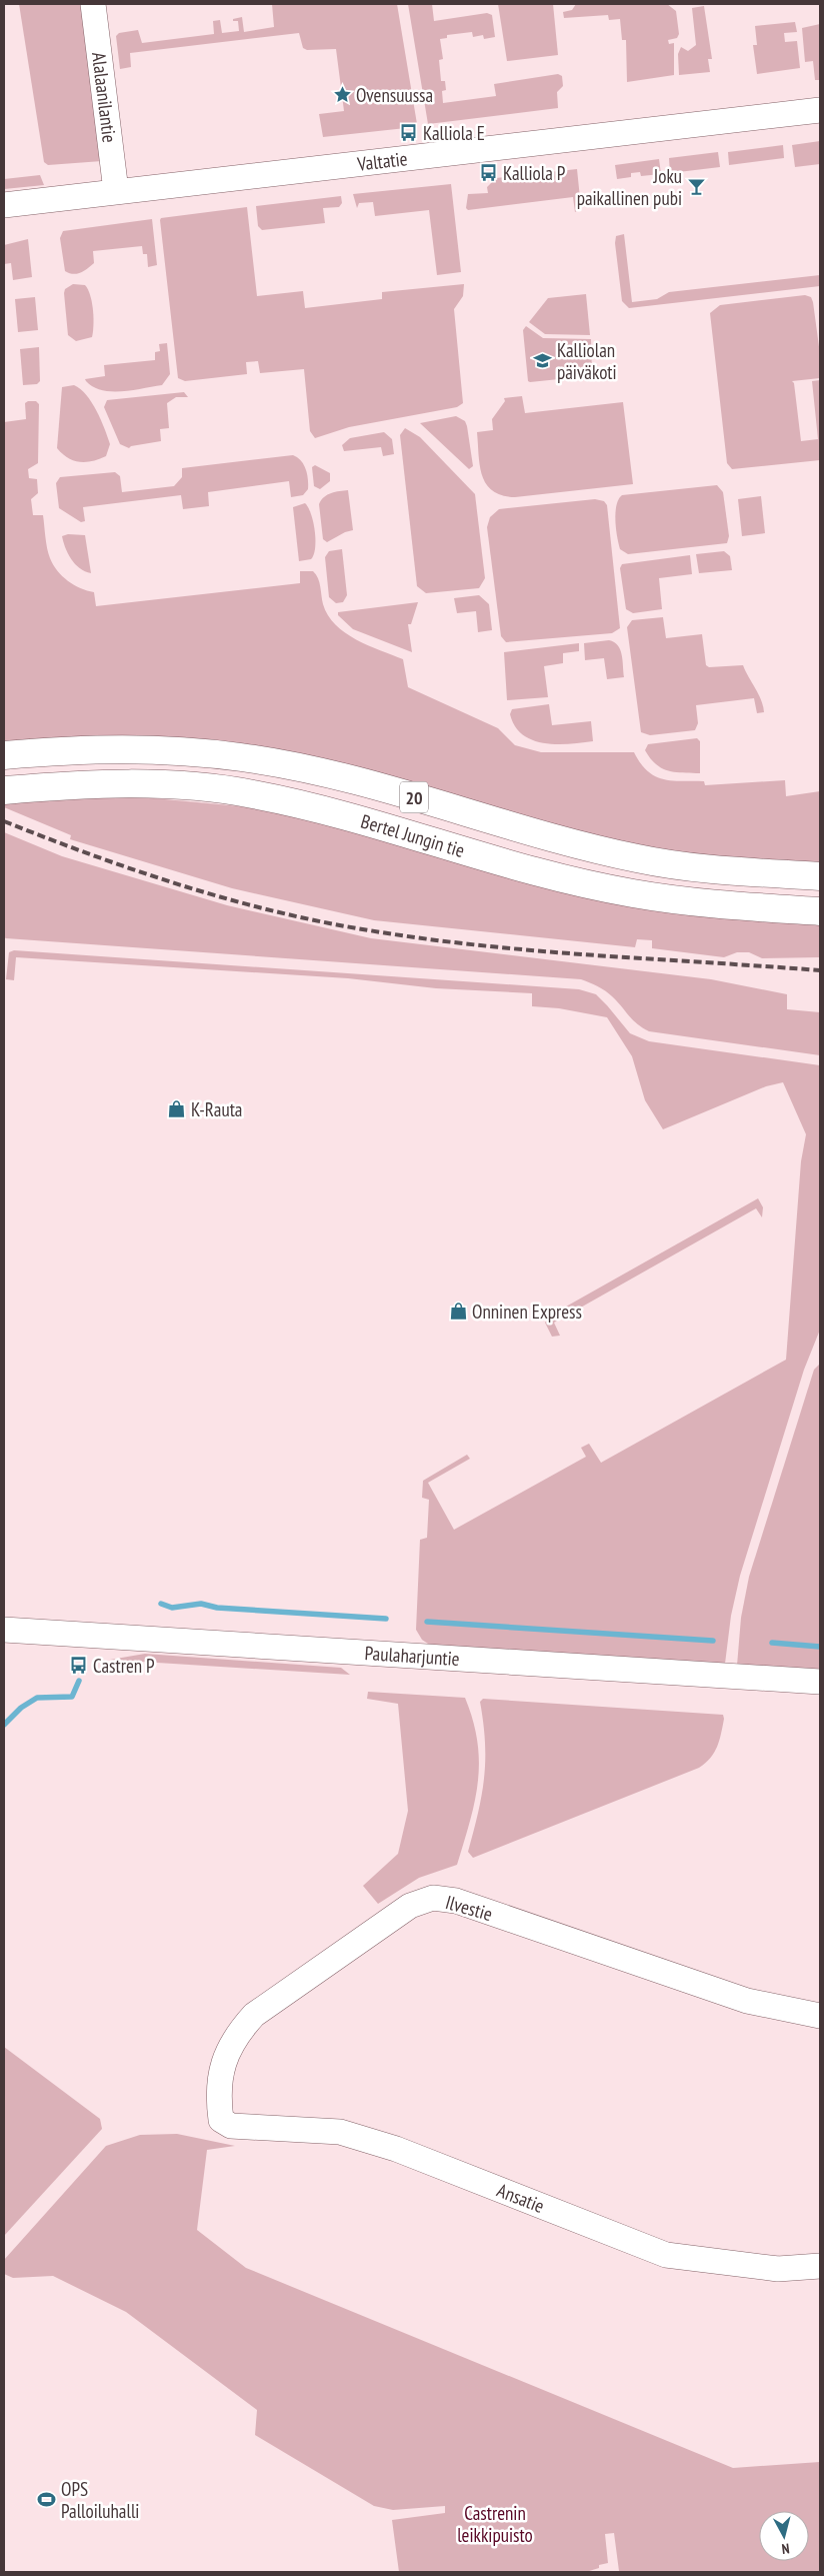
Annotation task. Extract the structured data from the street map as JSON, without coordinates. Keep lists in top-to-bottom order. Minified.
{"streets":{"highway":["20","Bertel Jungin tie"],"street":["Alalaanilantie","Valtatie","Paulaharjuntie","Ilvestie","Ansatie"]},"crossings":[["Alalaanilantie","Valtatie"],["Ilvestie","Ansatie"]],"parks":["Castrenin leikkipuisto"],"places":{"place":["Ovensuussa"],"bus stop":["Kalliola E","Kalliola P","Castren P"],"bar":["Joku paikallinen pubi"],"school or university":["Kalliolan päiväkoti"],"shop":["K-Rauta","Onninen Express"],"sports":["OPS Palloiluhalli"]},"north":"bottom"}
